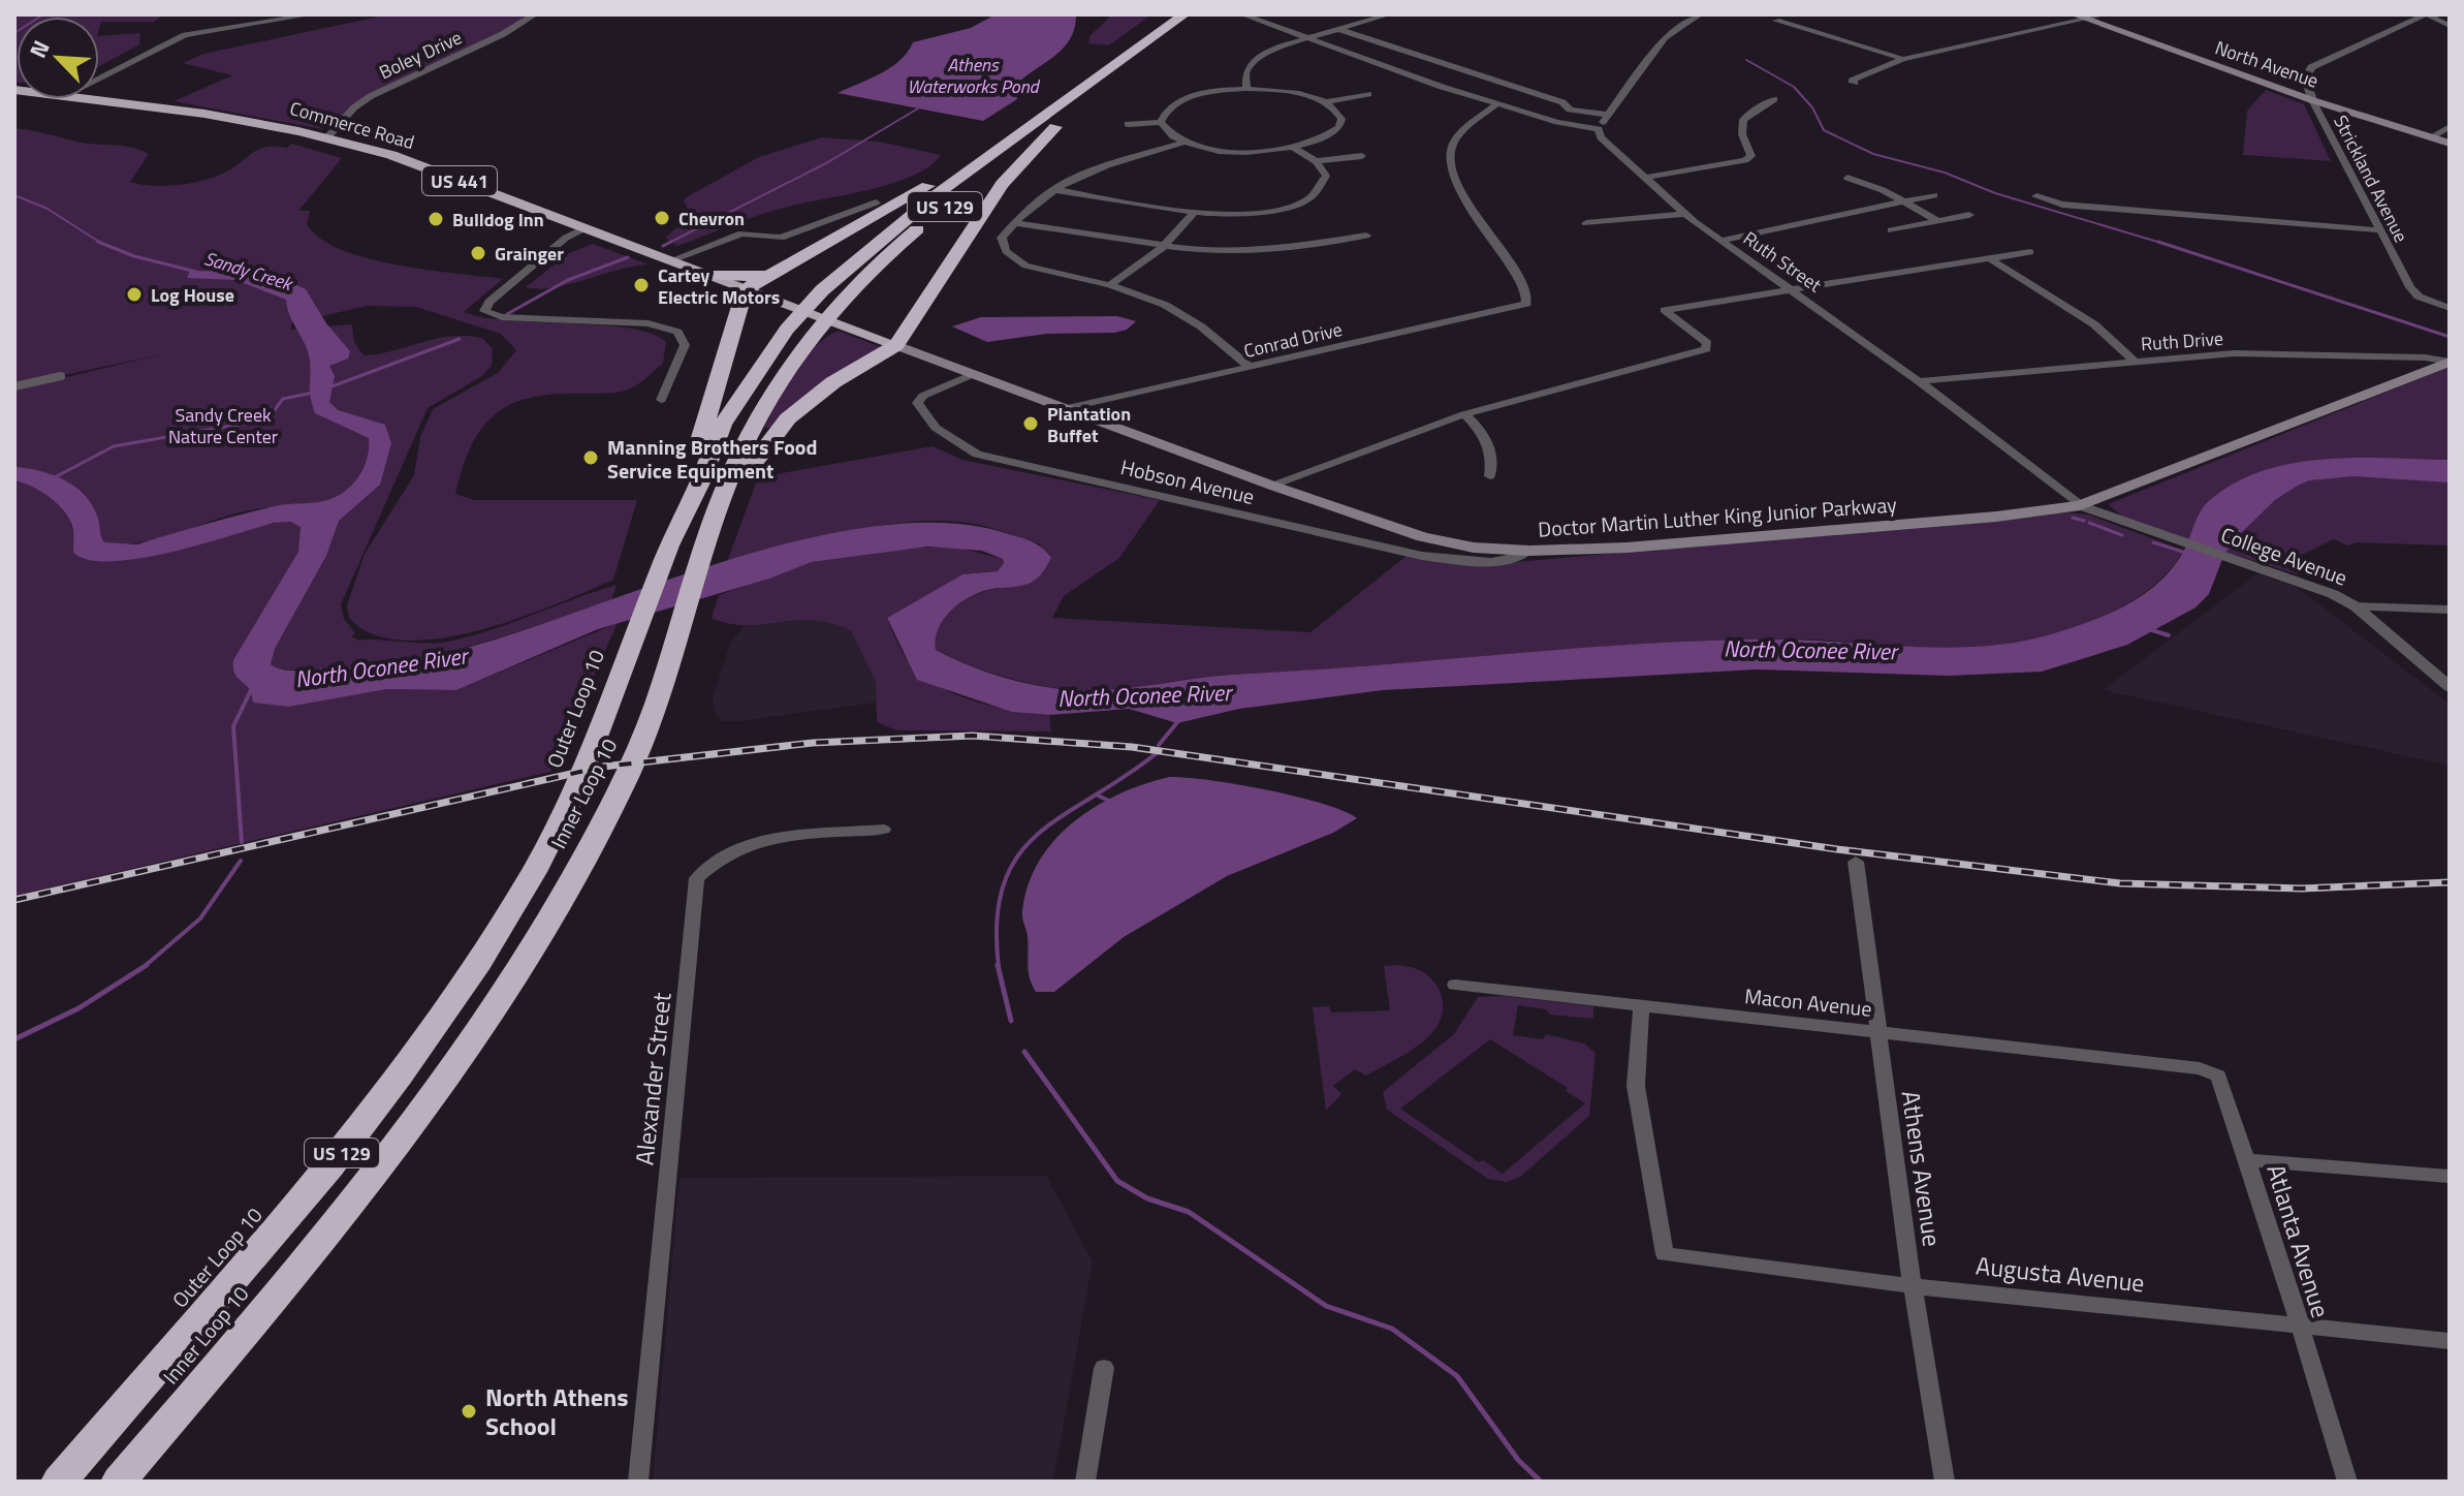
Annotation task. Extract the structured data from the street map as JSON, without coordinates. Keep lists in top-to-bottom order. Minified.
{"streets":{"highway":["Commerce Road","US 441","US 129","Outer Loop 10","Inner Loop 10"],"main road":["North Avenue","Doctor Martin Luther King Junior Parkway"],"street":["Boley Drive","Strickland Avenue","Ruth Street","Conrad Drive","Ruth Drive","Hobson Avenue","College Avenue","Macon Avenue","Alexander Street","Athens Avenue","Atlanta Avenue","Augusta Avenue"]},"crossings":[["Boley Drive","Commerce Road"],["North Avenue","Strickland Avenue"],["Commerce Road","Doctor Martin Luther King Junior Parkway"],["US 129","Outer Loop 10"],["US 129","Inner Loop 10"],["Ruth Street","Ruth Drive"],["Ruth Street","Doctor Martin Luther King Junior Parkway"],["Ruth Street","College Avenue"],["Conrad Drive","Doctor Martin Luther King Junior Parkway"],["Ruth Drive","Doctor Martin Luther King Junior Parkway"],["Hobson Avenue","Doctor Martin Luther King Junior Parkway"],["Doctor Martin Luther King Junior Parkway","College Avenue"],["Macon Avenue","Athens Avenue"],["Macon Avenue","Atlanta Avenue"],["Macon Avenue","Augusta Avenue"],["Athens Avenue","Augusta Avenue"],["Atlanta Avenue","Augusta Avenue"]],"water":["Athens Waterworks Pond","Sandy Creek","North Oconee River"],"parks":["Sandy Creek Nature Center"],"places":["Chevron","Bulldog Inn","Grainger","Cartey Electric Motors","Log House","Plantation Buffet","Manning Brothers Food Service Equipment","North Athens School"],"north":"top left"}
